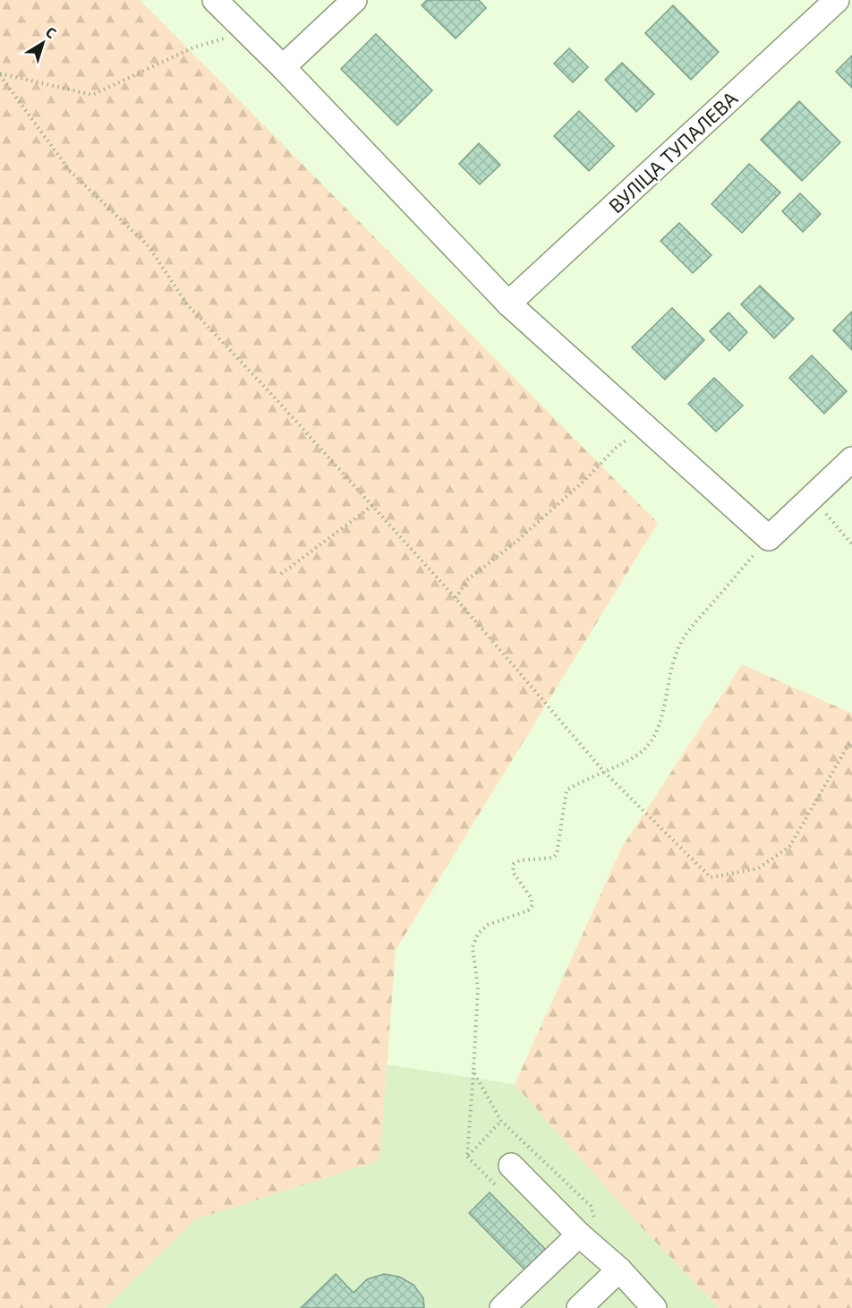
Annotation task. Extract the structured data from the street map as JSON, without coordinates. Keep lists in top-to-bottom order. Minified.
{"streets":{"street":["ВУЛІЦА ТУПАЛЕВА"]},"north":"top right"}
